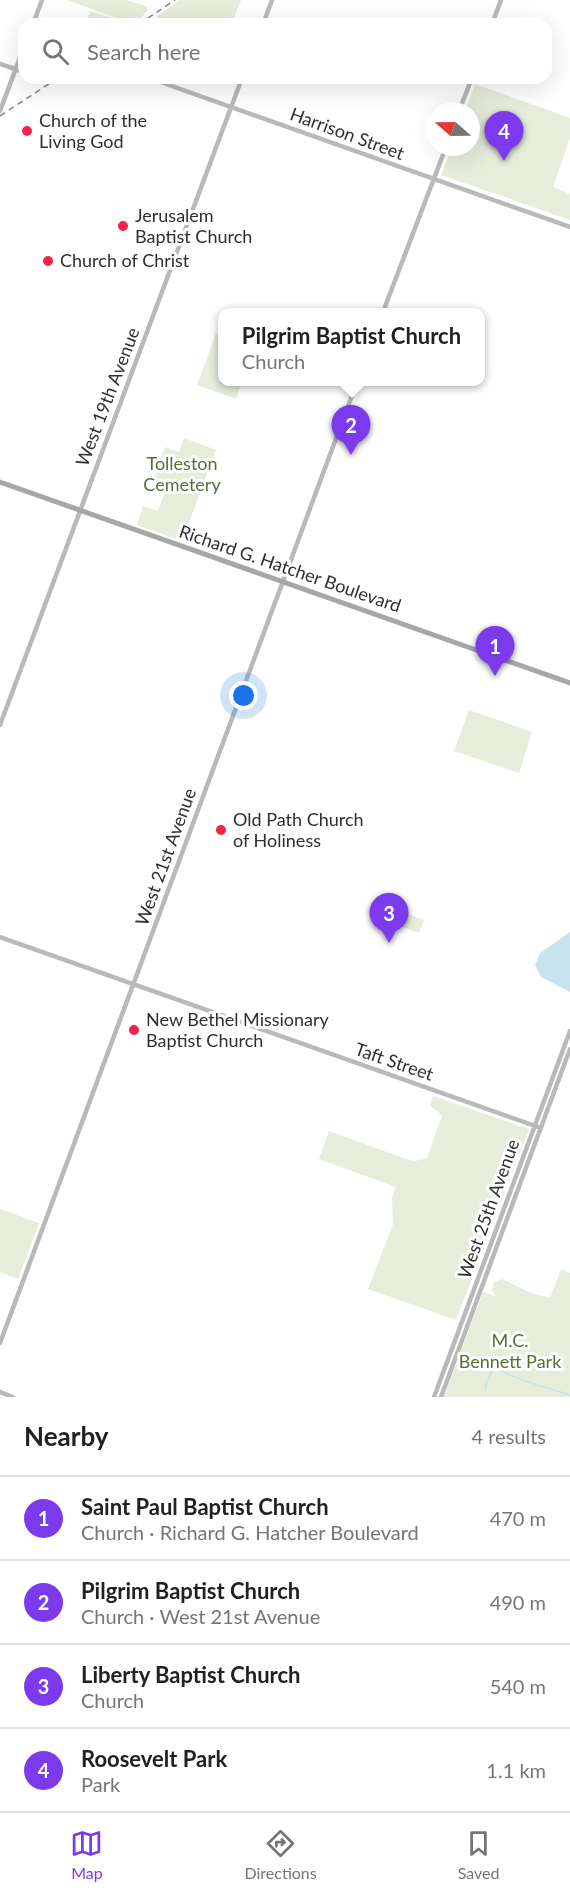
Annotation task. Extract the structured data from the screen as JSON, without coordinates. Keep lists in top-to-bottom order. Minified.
{"streets":{"main road":["Richard G. Hatcher Boulevard"],"street":["Harrison Street","West 19th Avenue","West 21st Avenue","Taft Street","West 25th Avenue"]},"crossings":[["Harrison Street","West 19th Avenue"],["West 19th Avenue","Richard G. Hatcher Boulevard"],["Richard G. Hatcher Boulevard","West 21st Avenue"],["West 21st Avenue","Taft Street"],["Taft Street","West 25th Avenue"]],"parks":["Tolleston Cemetery","M.C. Bennett Park"],"places":["Church of the Living God","Jerusalem Baptist Church","Church of Christ","Old Path Church of Holiness","New Bethel Missionary Baptist Church"],"north":"left","page":{"search":"Search here","pins":["4","2","1","3"],"popup":["Pilgrim Baptist Church","Church"],"heading":["Nearby","4 results"],"list":[{"mark":"1","name":"Saint Paul Baptist Church","note":"Church · Richard G. Hatcher Boulevard","value":"470 m"},{"mark":"2","name":"Pilgrim Baptist Church","note":"Church · West 21st Avenue","value":"490 m"},{"mark":"3","name":"Liberty Baptist Church","note":"Church","value":"540 m"},{"mark":"4","name":"Roosevelt Park","note":"Park","value":"1.1 km"}],"nav":["Map","Directions","Saved"]}}
